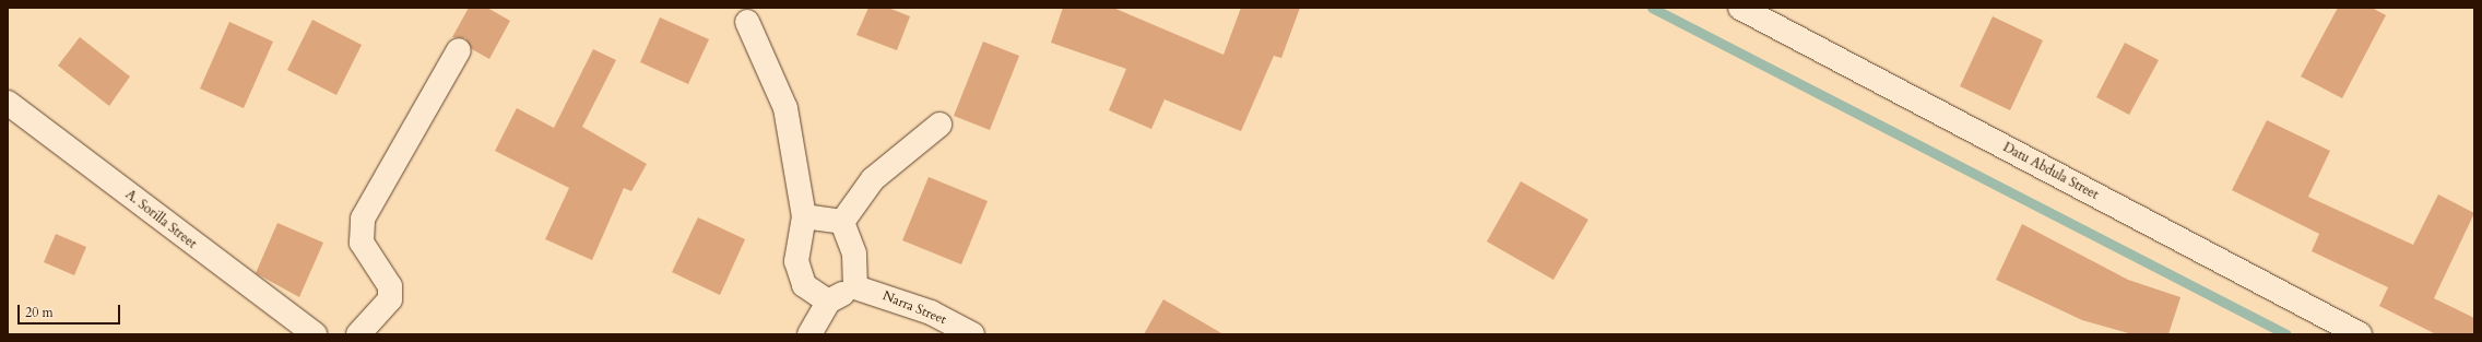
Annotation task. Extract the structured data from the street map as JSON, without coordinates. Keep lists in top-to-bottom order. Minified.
{"streets":{"street":["Datu Abdula Street","A. Sorilla Street","Narra Street"]},"scale_bar":"20 m"}
